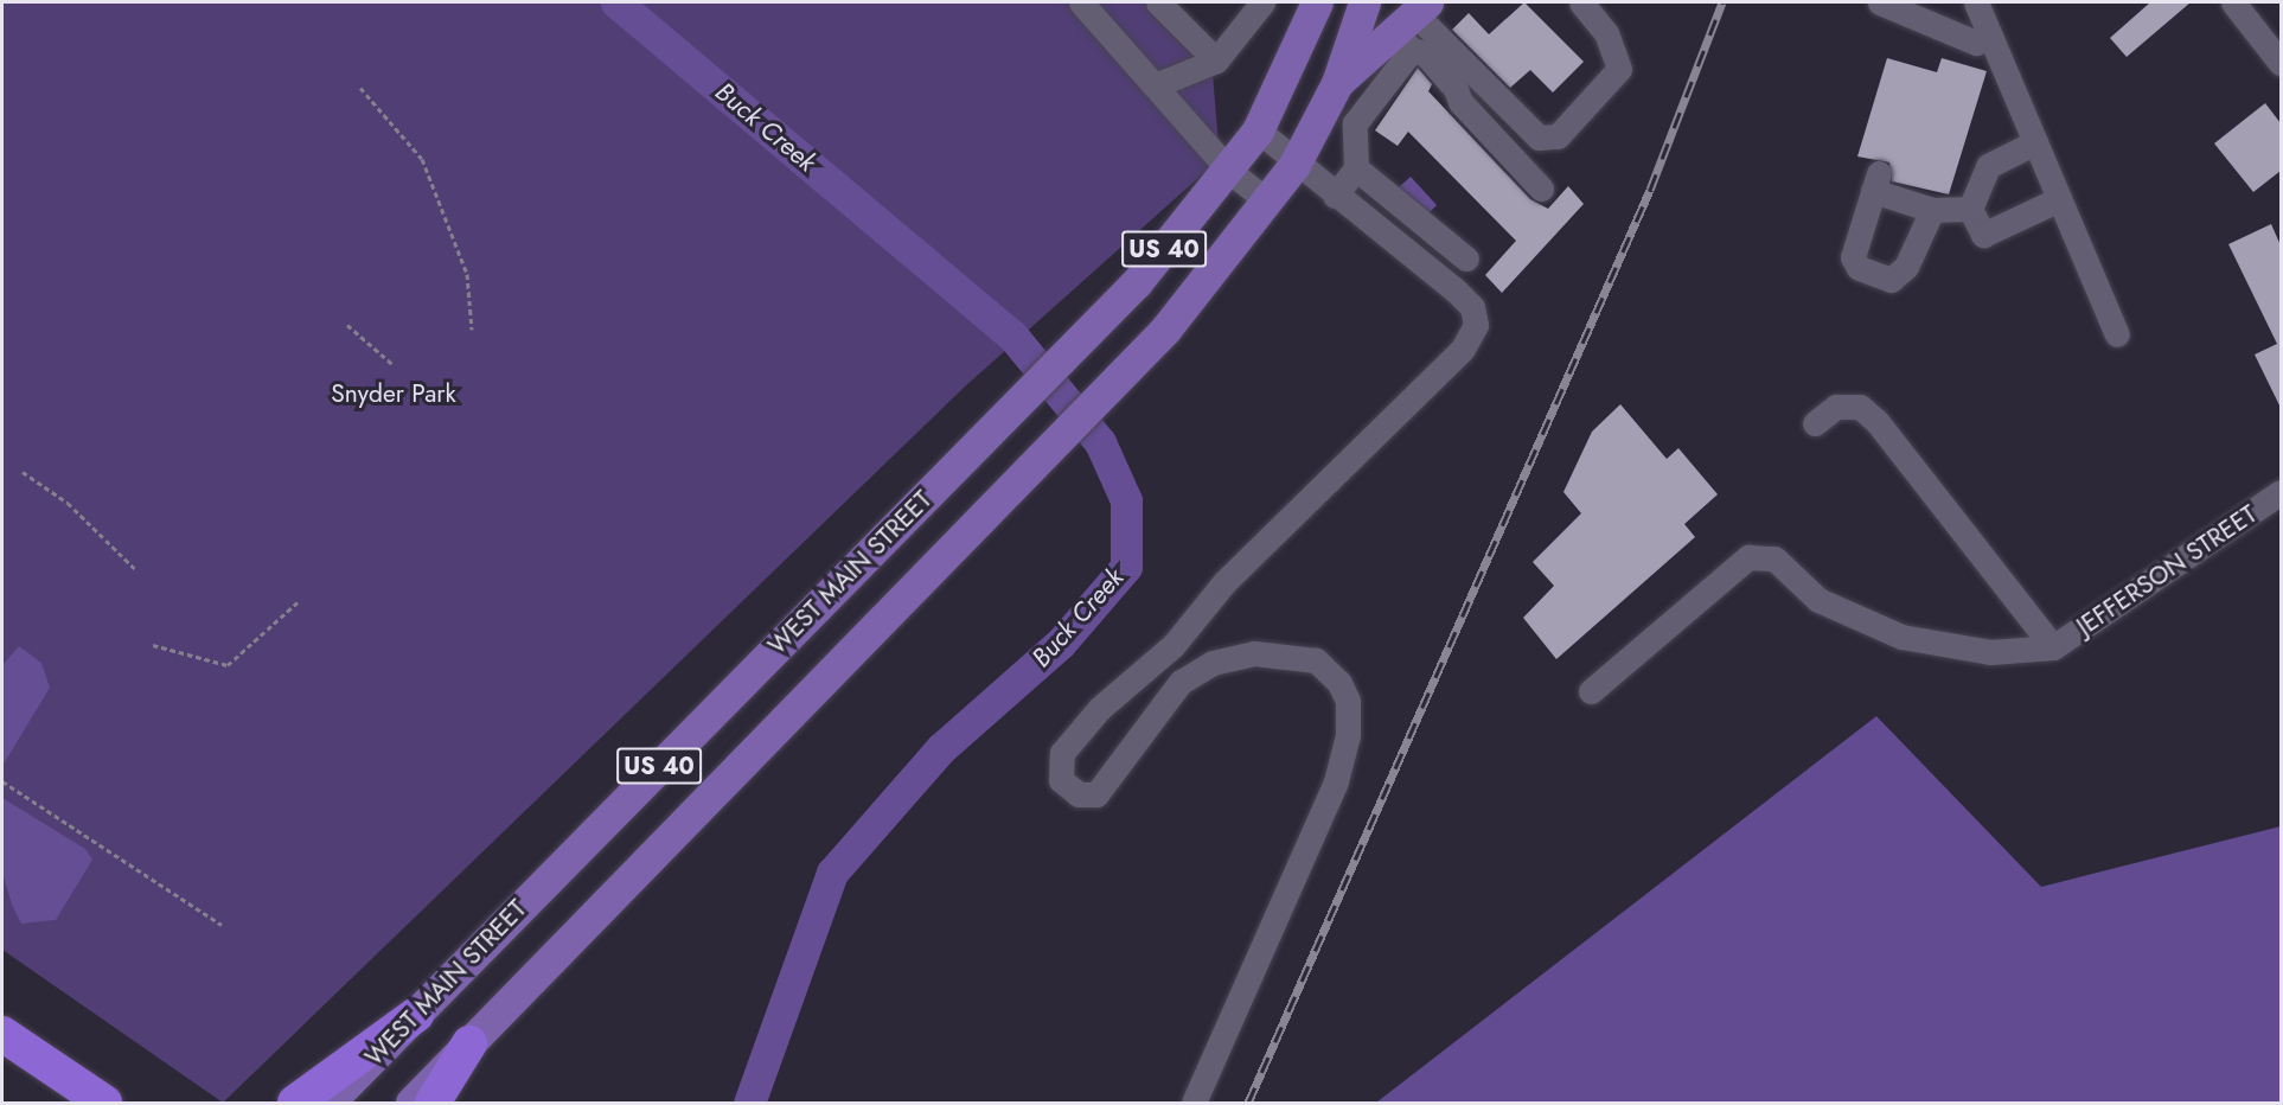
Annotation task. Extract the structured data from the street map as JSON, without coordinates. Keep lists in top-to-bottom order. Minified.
{"streets":{"main road":["US 40","WEST MAIN STREET"],"street":["JEFFERSON STREET"]},"water":["Buck Creek"],"parks":["Snyder Park"]}
